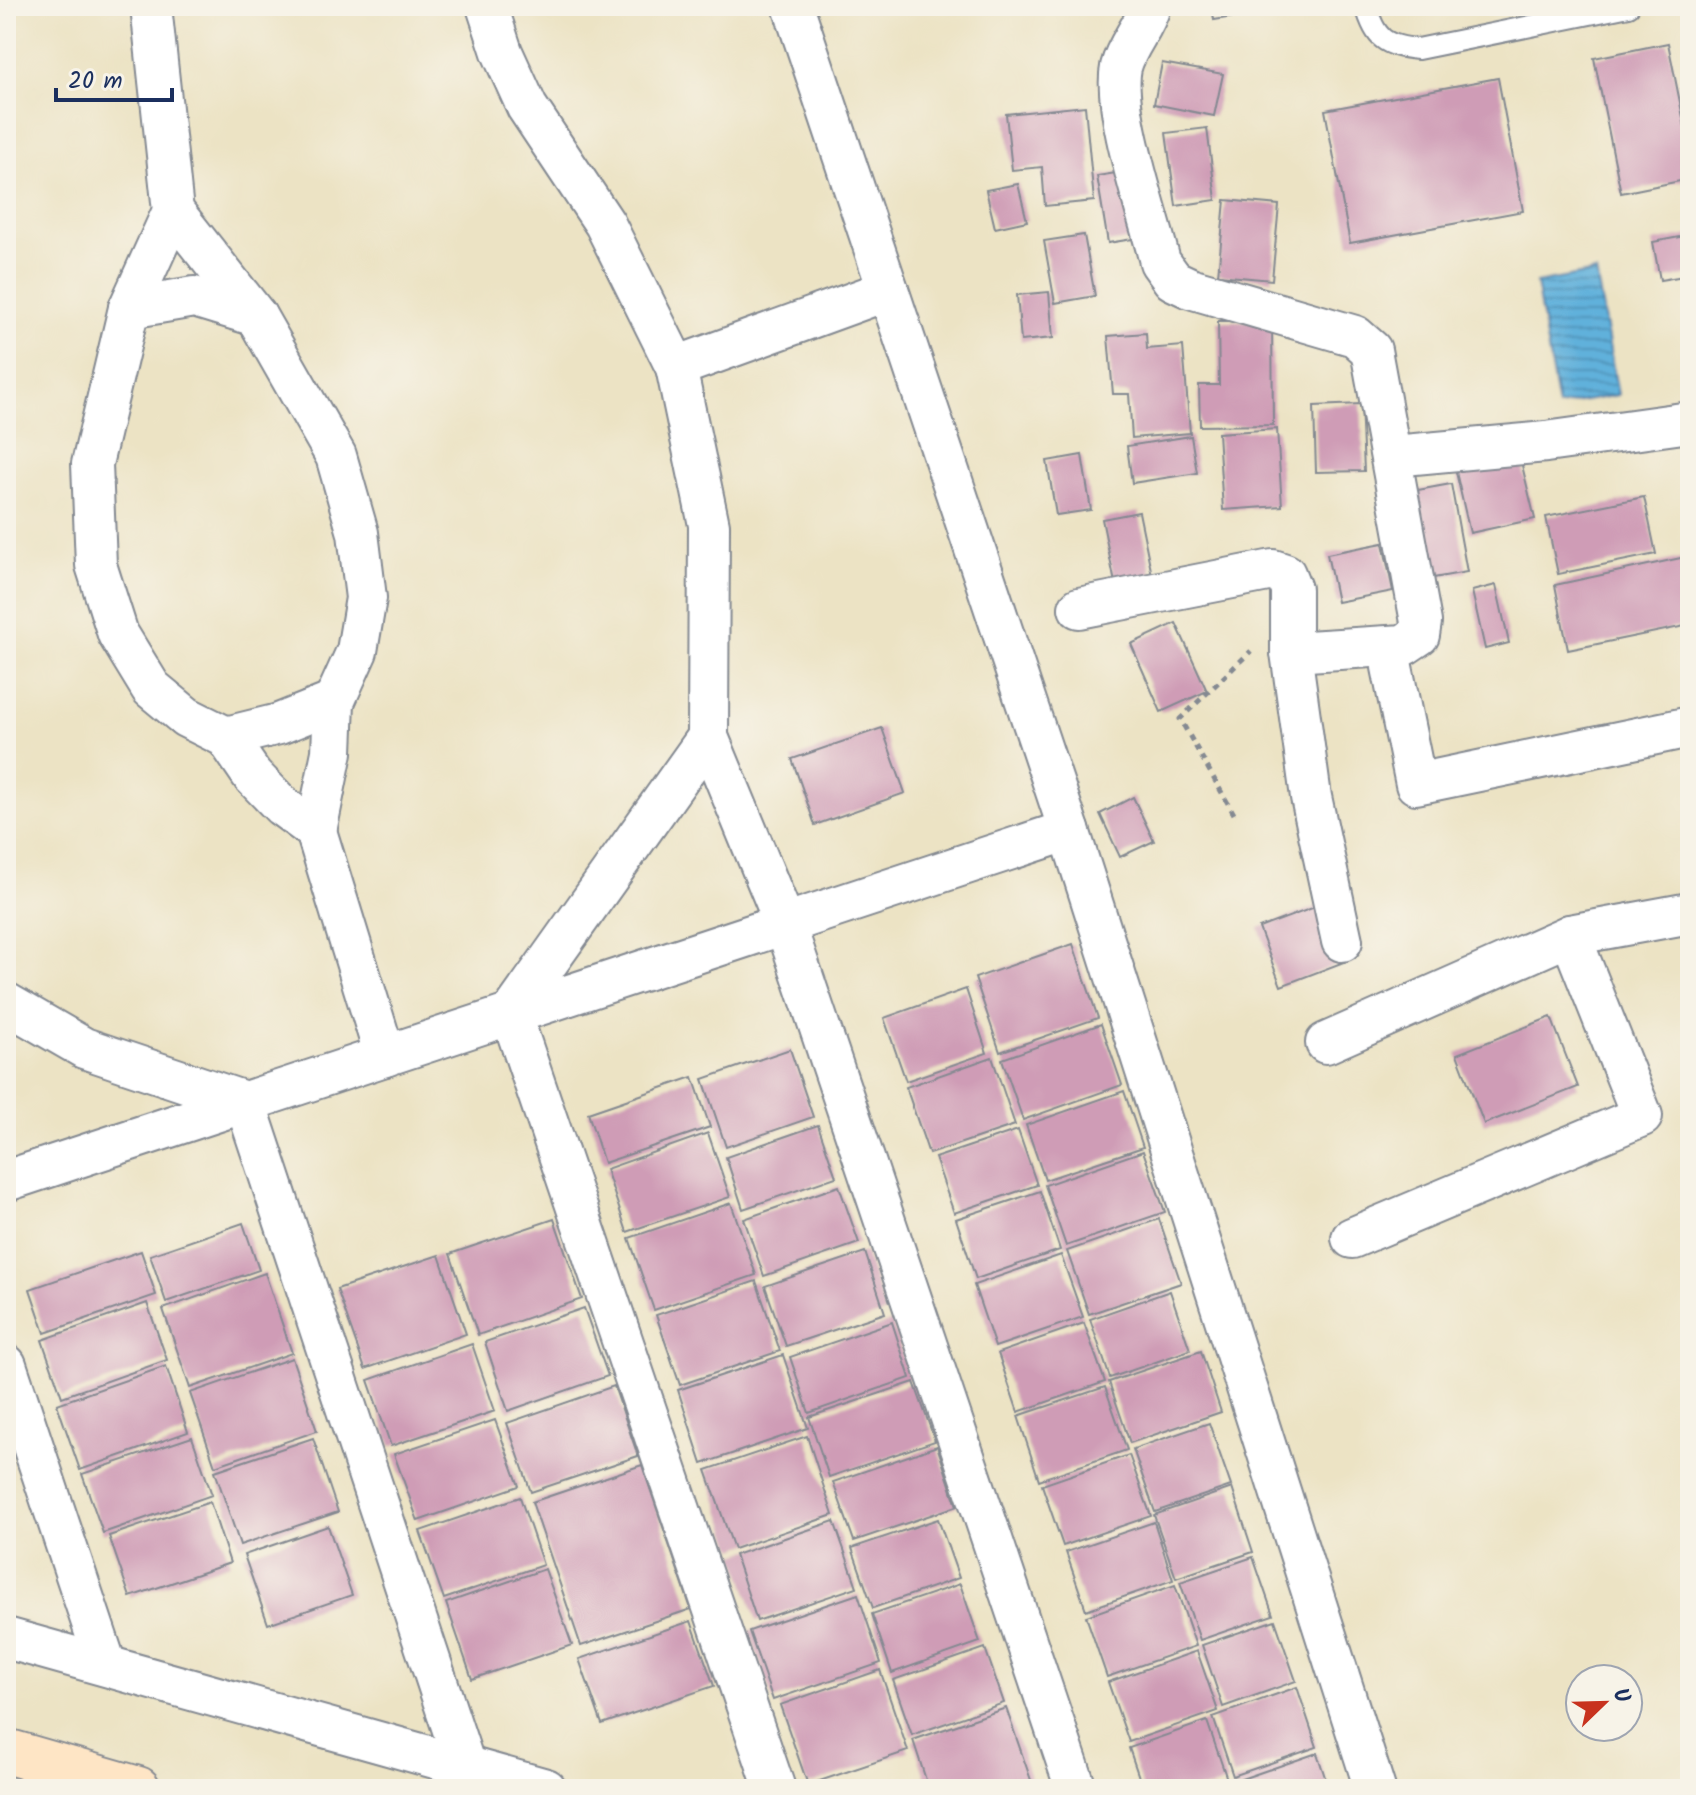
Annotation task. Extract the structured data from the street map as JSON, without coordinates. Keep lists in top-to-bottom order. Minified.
{"scale_bar":"20 m","north":"top right"}
